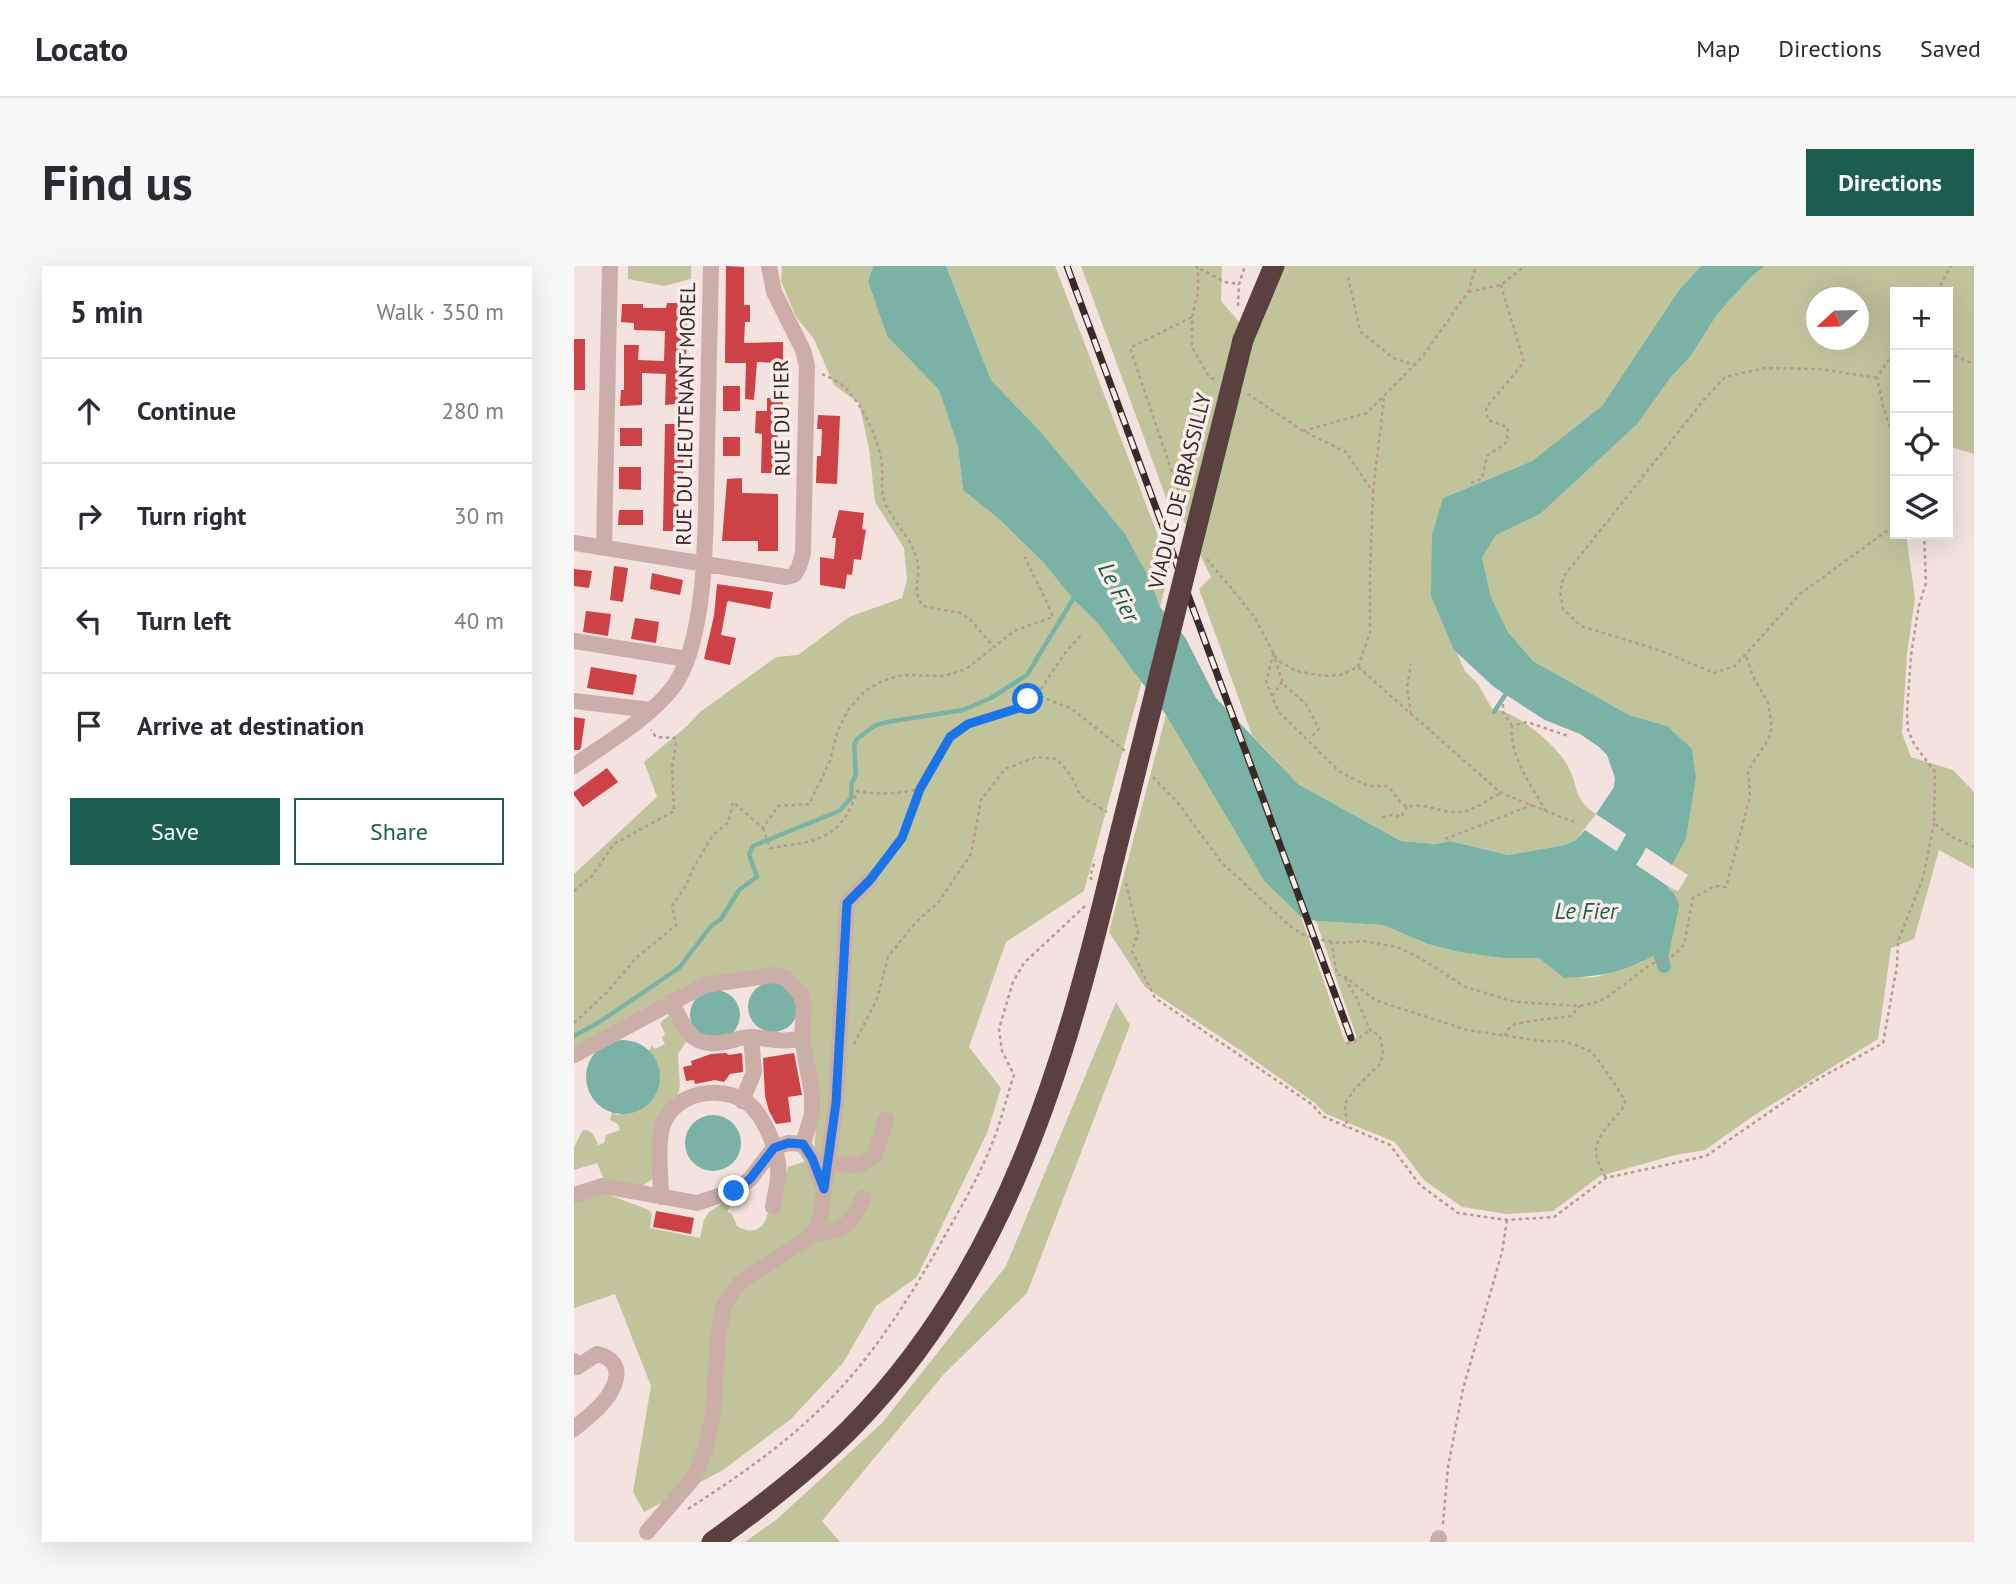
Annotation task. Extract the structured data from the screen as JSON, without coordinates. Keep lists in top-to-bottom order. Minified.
{"streets":{"highway":["VIADUC DE BRASSILLY"],"street":["RUE DU LIEUTENANT MOREL","RUE DU FIER"]},"crossings":[["RUE DU LIEUTENANT MOREL","RUE DU FIER"]],"water":["Le Fier"],"north":"left","page":{"header":"Locato","nav":["Map","Directions","Saved"],"buttons":["Directions",["Save","Share"]],"title":"Find us","heading":["5 min","Walk · 350 m"],"map_buttons":["+","−"],"list":[["Continue","280 m"],["Turn right","30 m"],["Turn left","40 m"],"Arrive at destination"]}}
